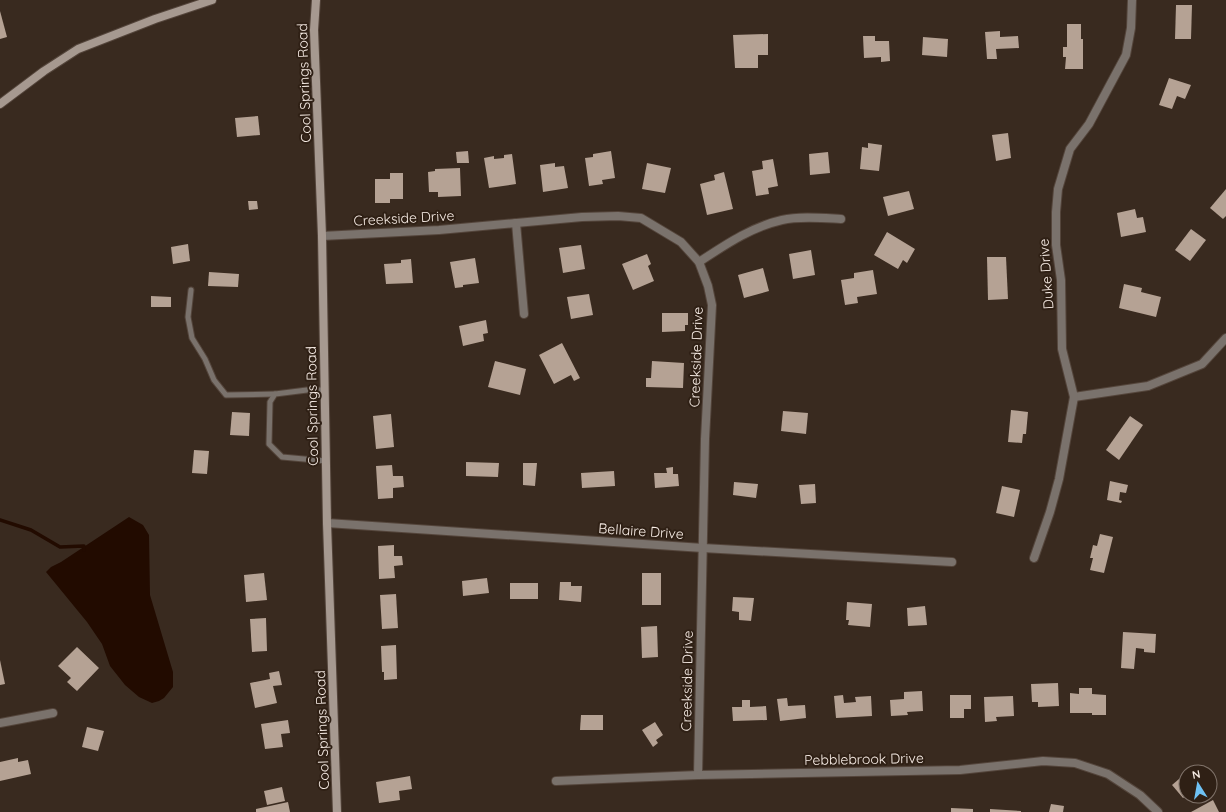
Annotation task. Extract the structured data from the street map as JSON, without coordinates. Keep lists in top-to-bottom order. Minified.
{"streets":{"street":["Cool Springs Road","Creekside Drive","Duke Drive","Bellaire Drive","Pebblebrook Drive"]},"crossings":[["Cool Springs Road","Creekside Drive"],["Cool Springs Road","Bellaire Drive"],["Creekside Drive","Bellaire Drive"],["Creekside Drive","Pebblebrook Drive"]],"north":"top"}
